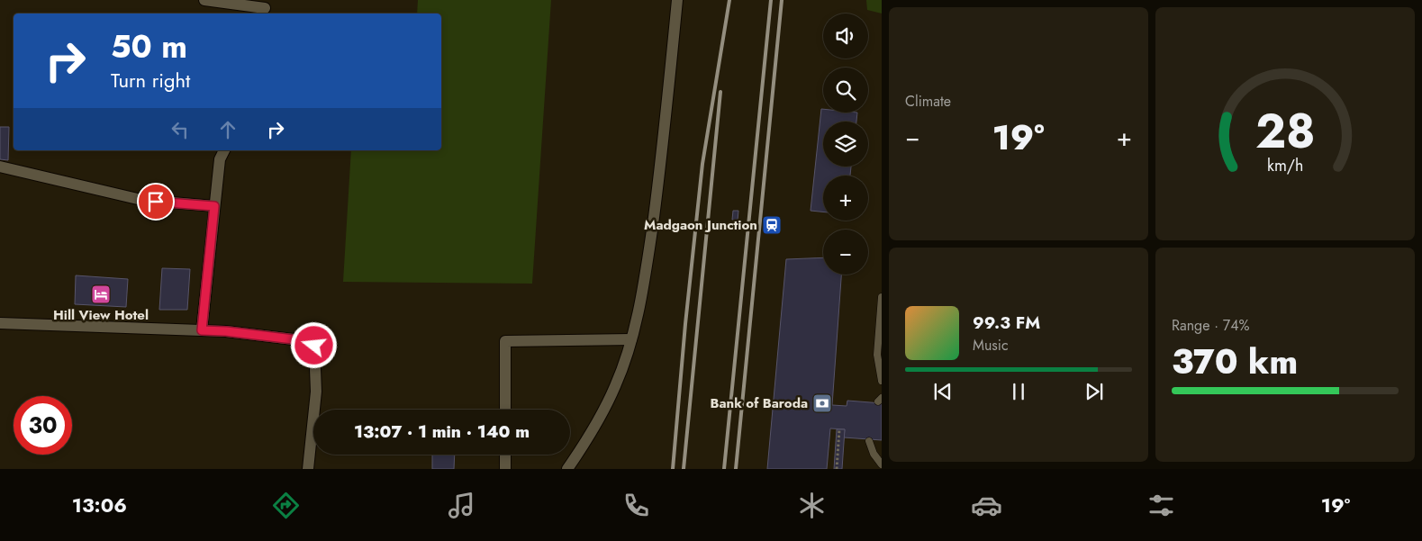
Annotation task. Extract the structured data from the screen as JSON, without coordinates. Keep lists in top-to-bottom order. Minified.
{"places":{"station":["Madgaon Junction"],"hotel":["Hill View Hotel"],"bank":["Bank of Baroda"]},"page":{"tile":["Climate",["Range · 74%","370 km"]],"map_buttons":["+","−"],"turn":["50 m","Turn right"],"heat":["−","19°","+"],"song":["99.3 FM","Music"],"limit":"30","trip":"13:07 · 1 min · 140 m","tabs":["13:06","19°"],"gauge":["28","km/h"]}}
